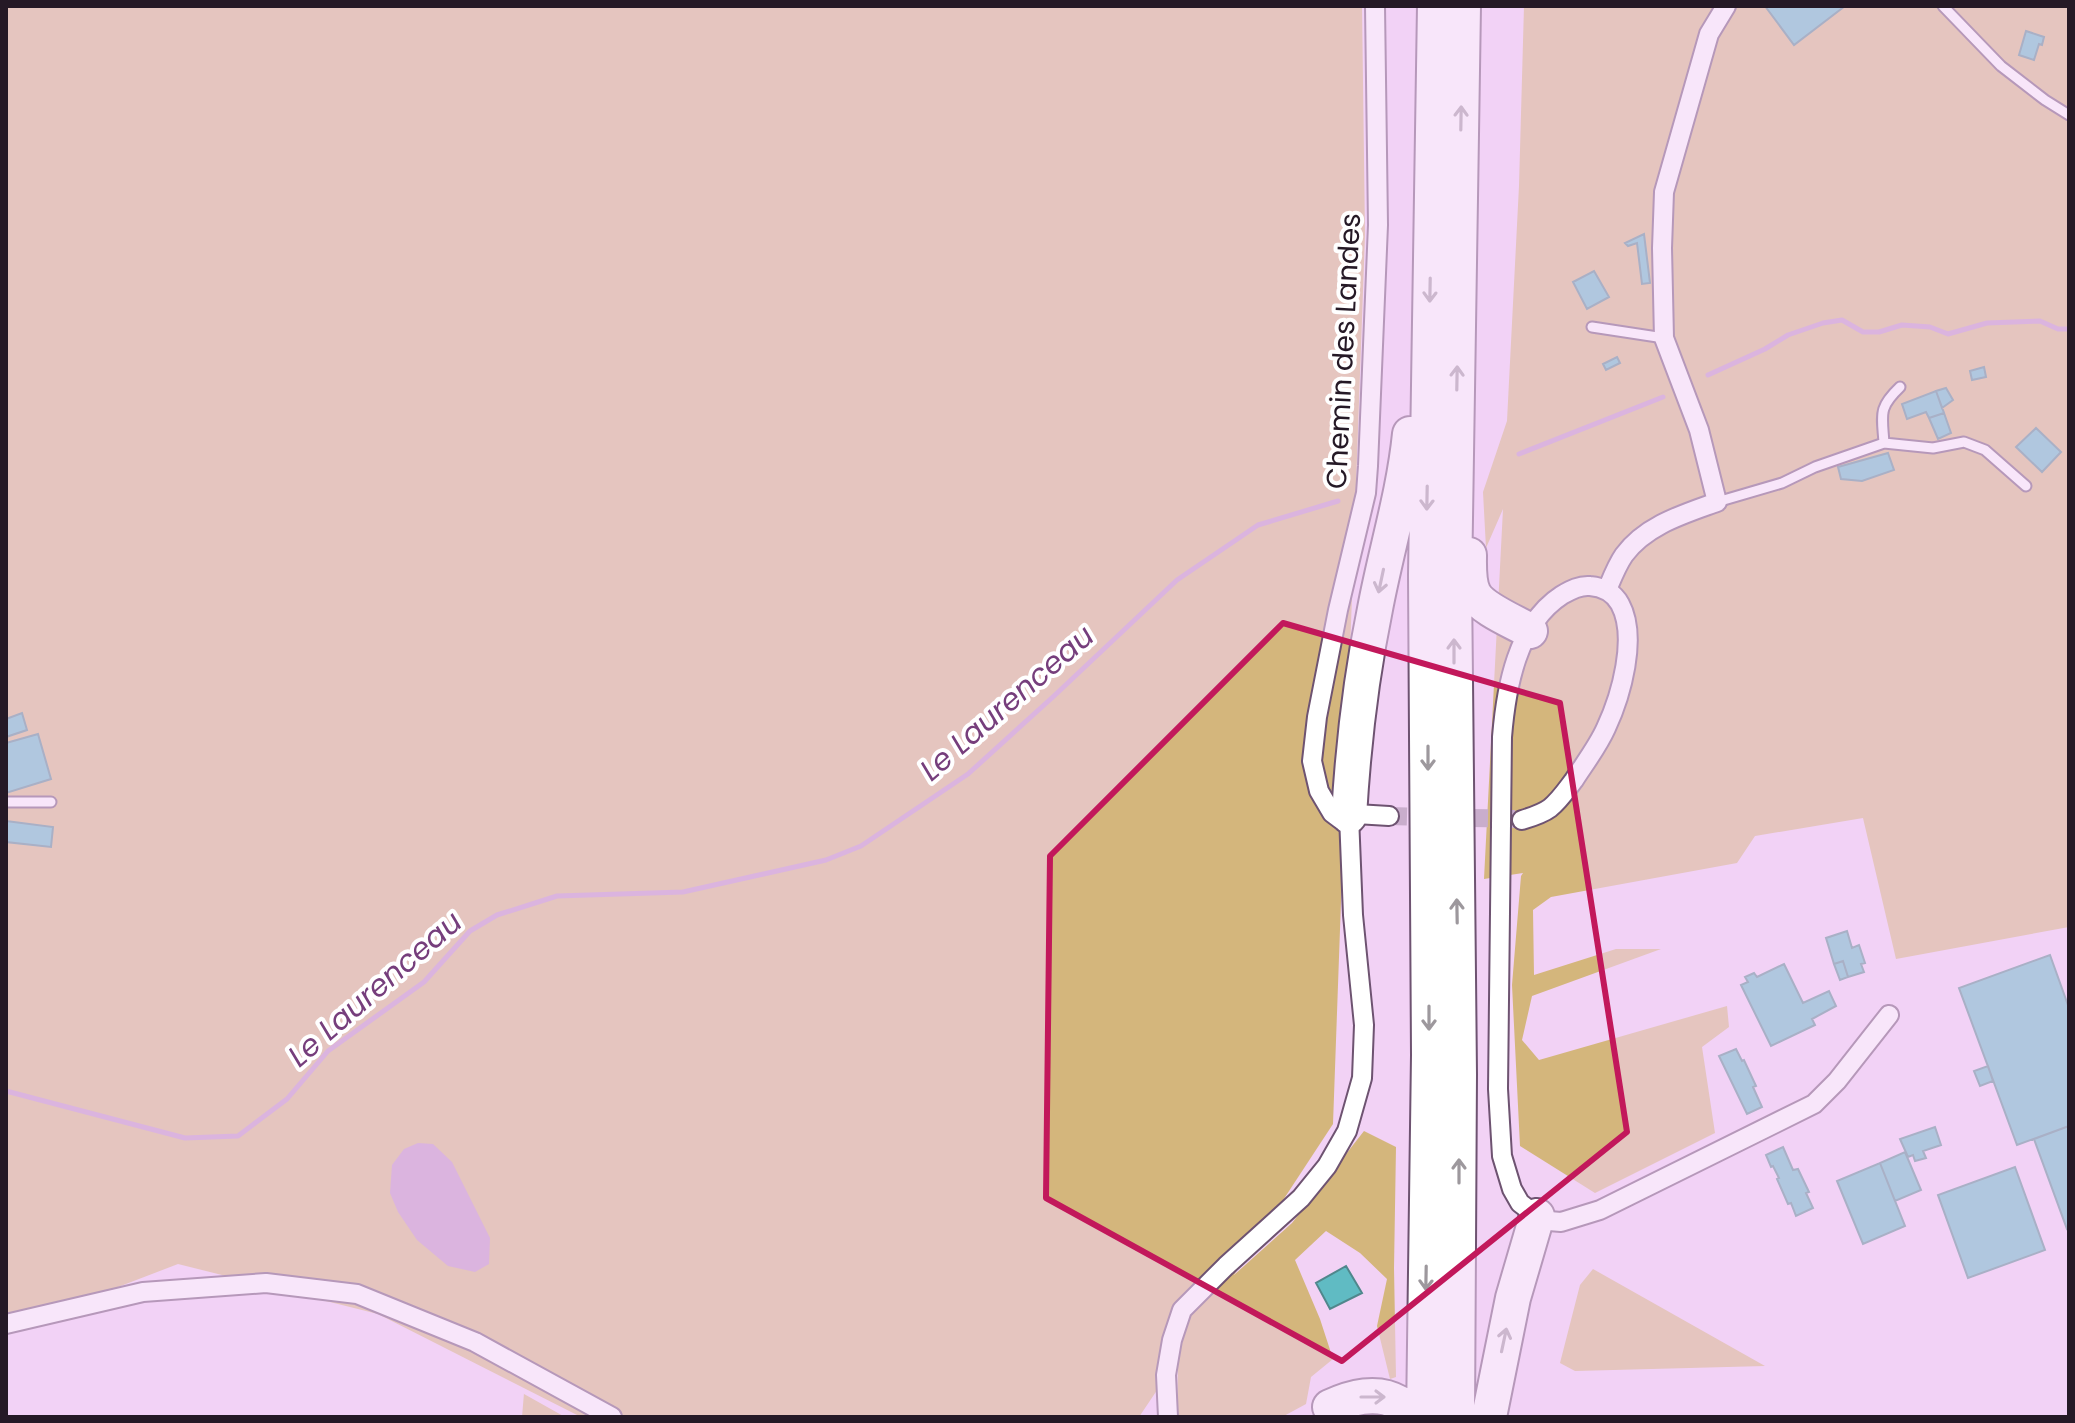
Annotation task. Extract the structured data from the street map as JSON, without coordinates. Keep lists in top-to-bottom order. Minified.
{"streets":{"street":["Chemin des Landes"]},"water":["Le Laurenceau"]}
